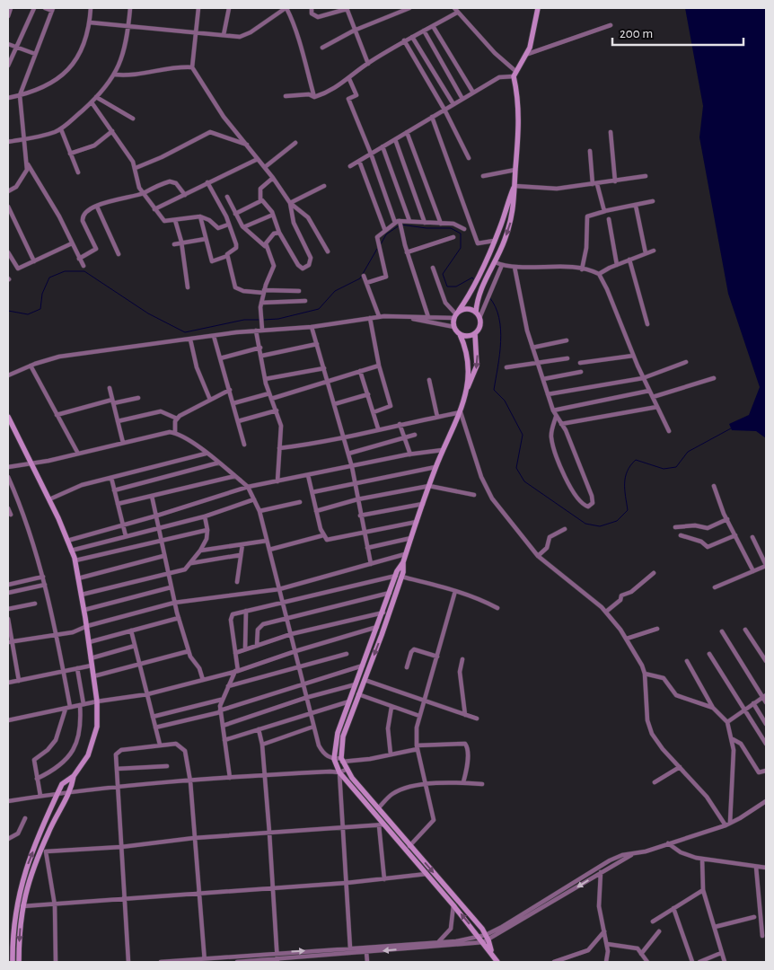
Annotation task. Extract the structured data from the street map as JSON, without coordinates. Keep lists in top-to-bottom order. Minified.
{"scale_bar":"200 m"}
